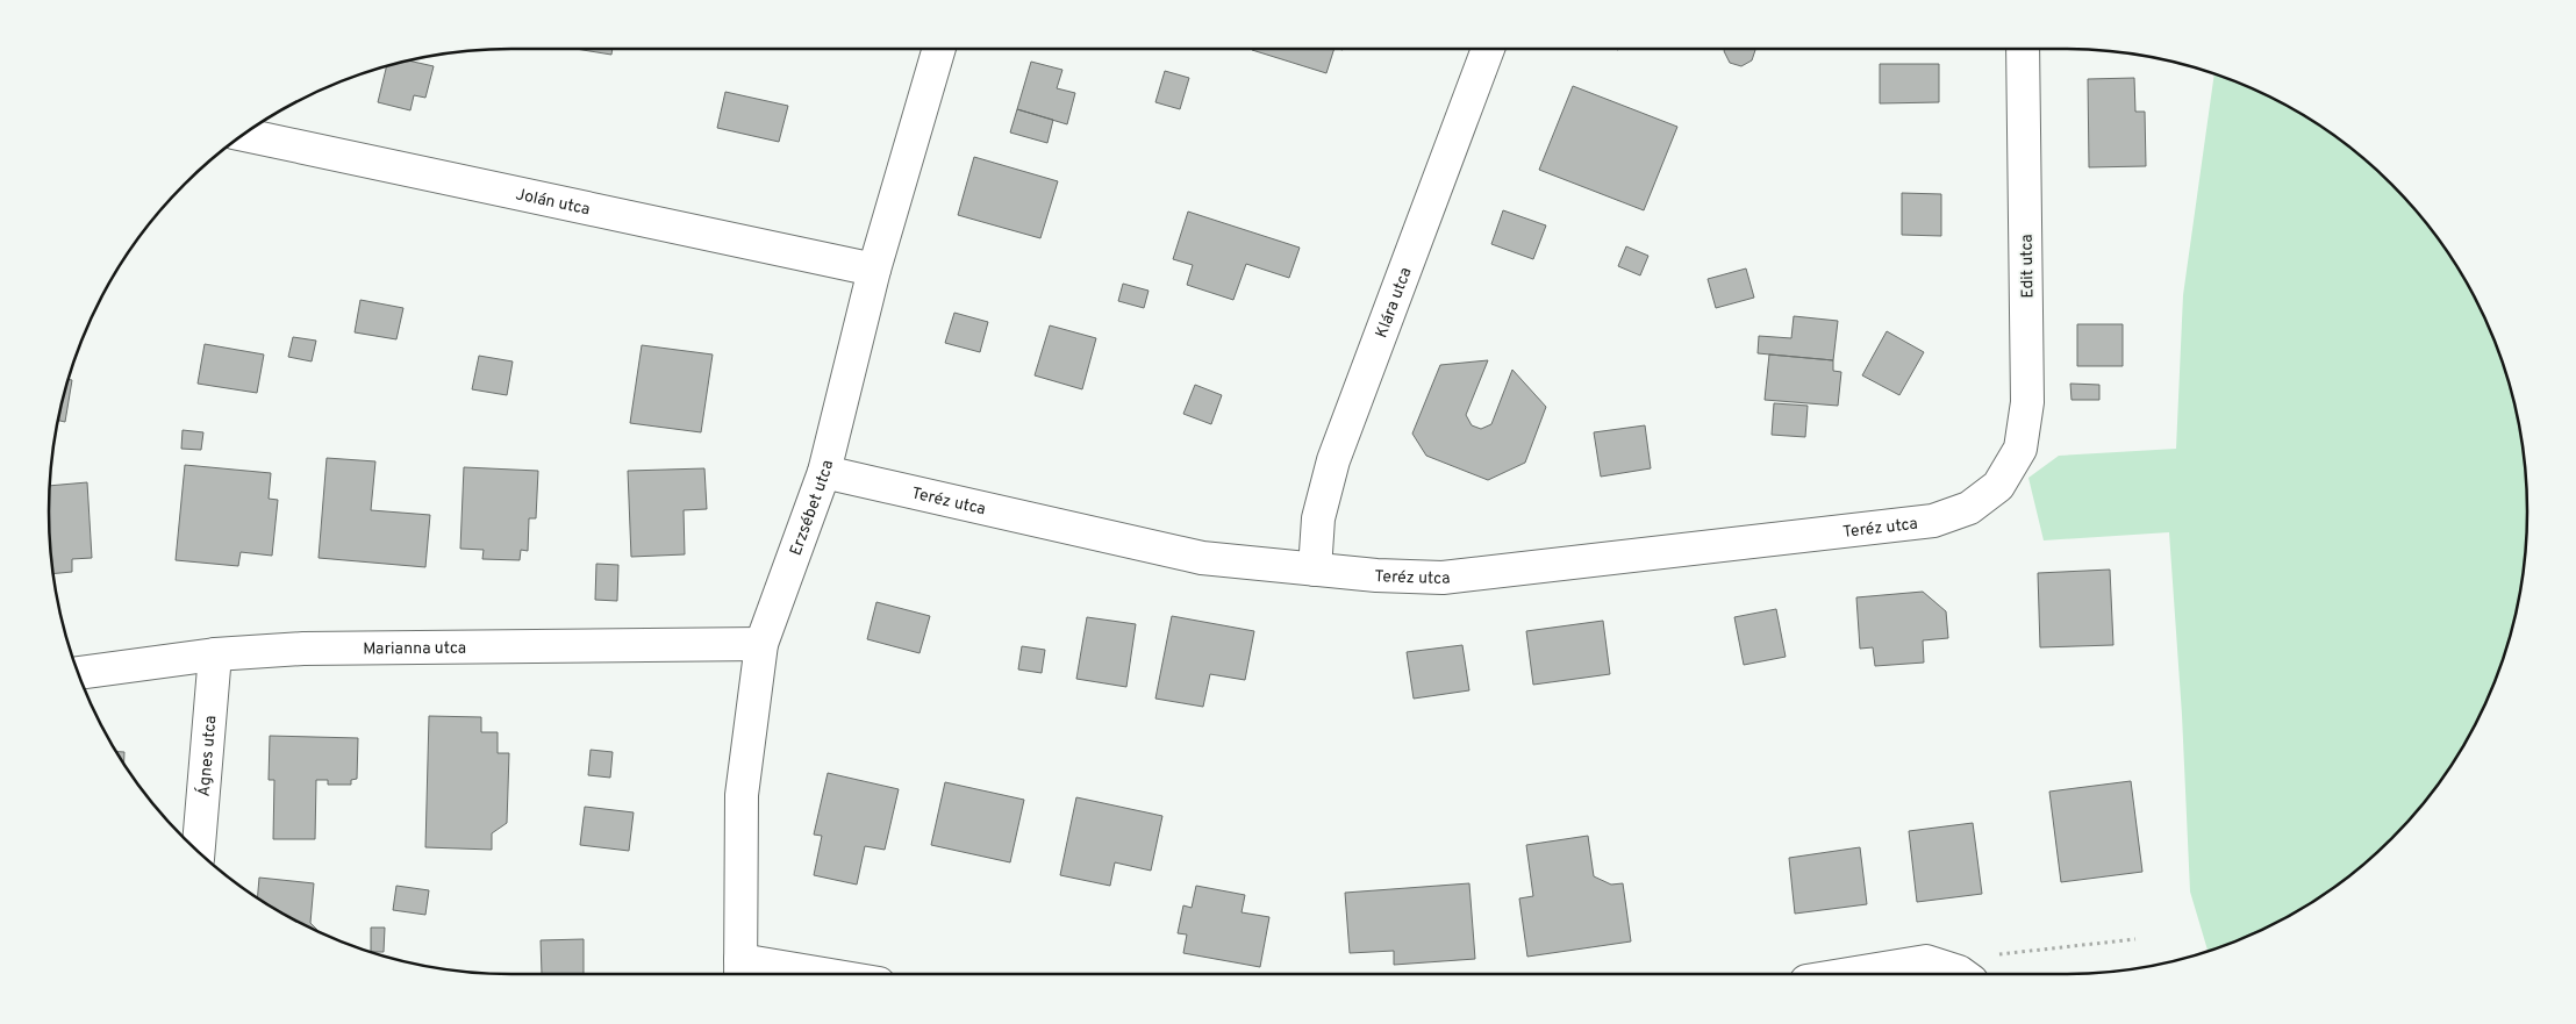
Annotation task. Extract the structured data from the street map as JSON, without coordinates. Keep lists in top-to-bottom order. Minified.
{"streets":{"street":["Jolán utca","Edit utca","Klára utca","Teréz utca","Erzsébet utca","Marianna utca","Ágnes utca"]},"crossings":[["Jolán utca","Erzsébet utca"],["Edit utca","Teréz utca"],["Klára utca","Teréz utca"],["Teréz utca","Erzsébet utca"],["Erzsébet utca","Marianna utca"],["Marianna utca","Ágnes utca"]]}
